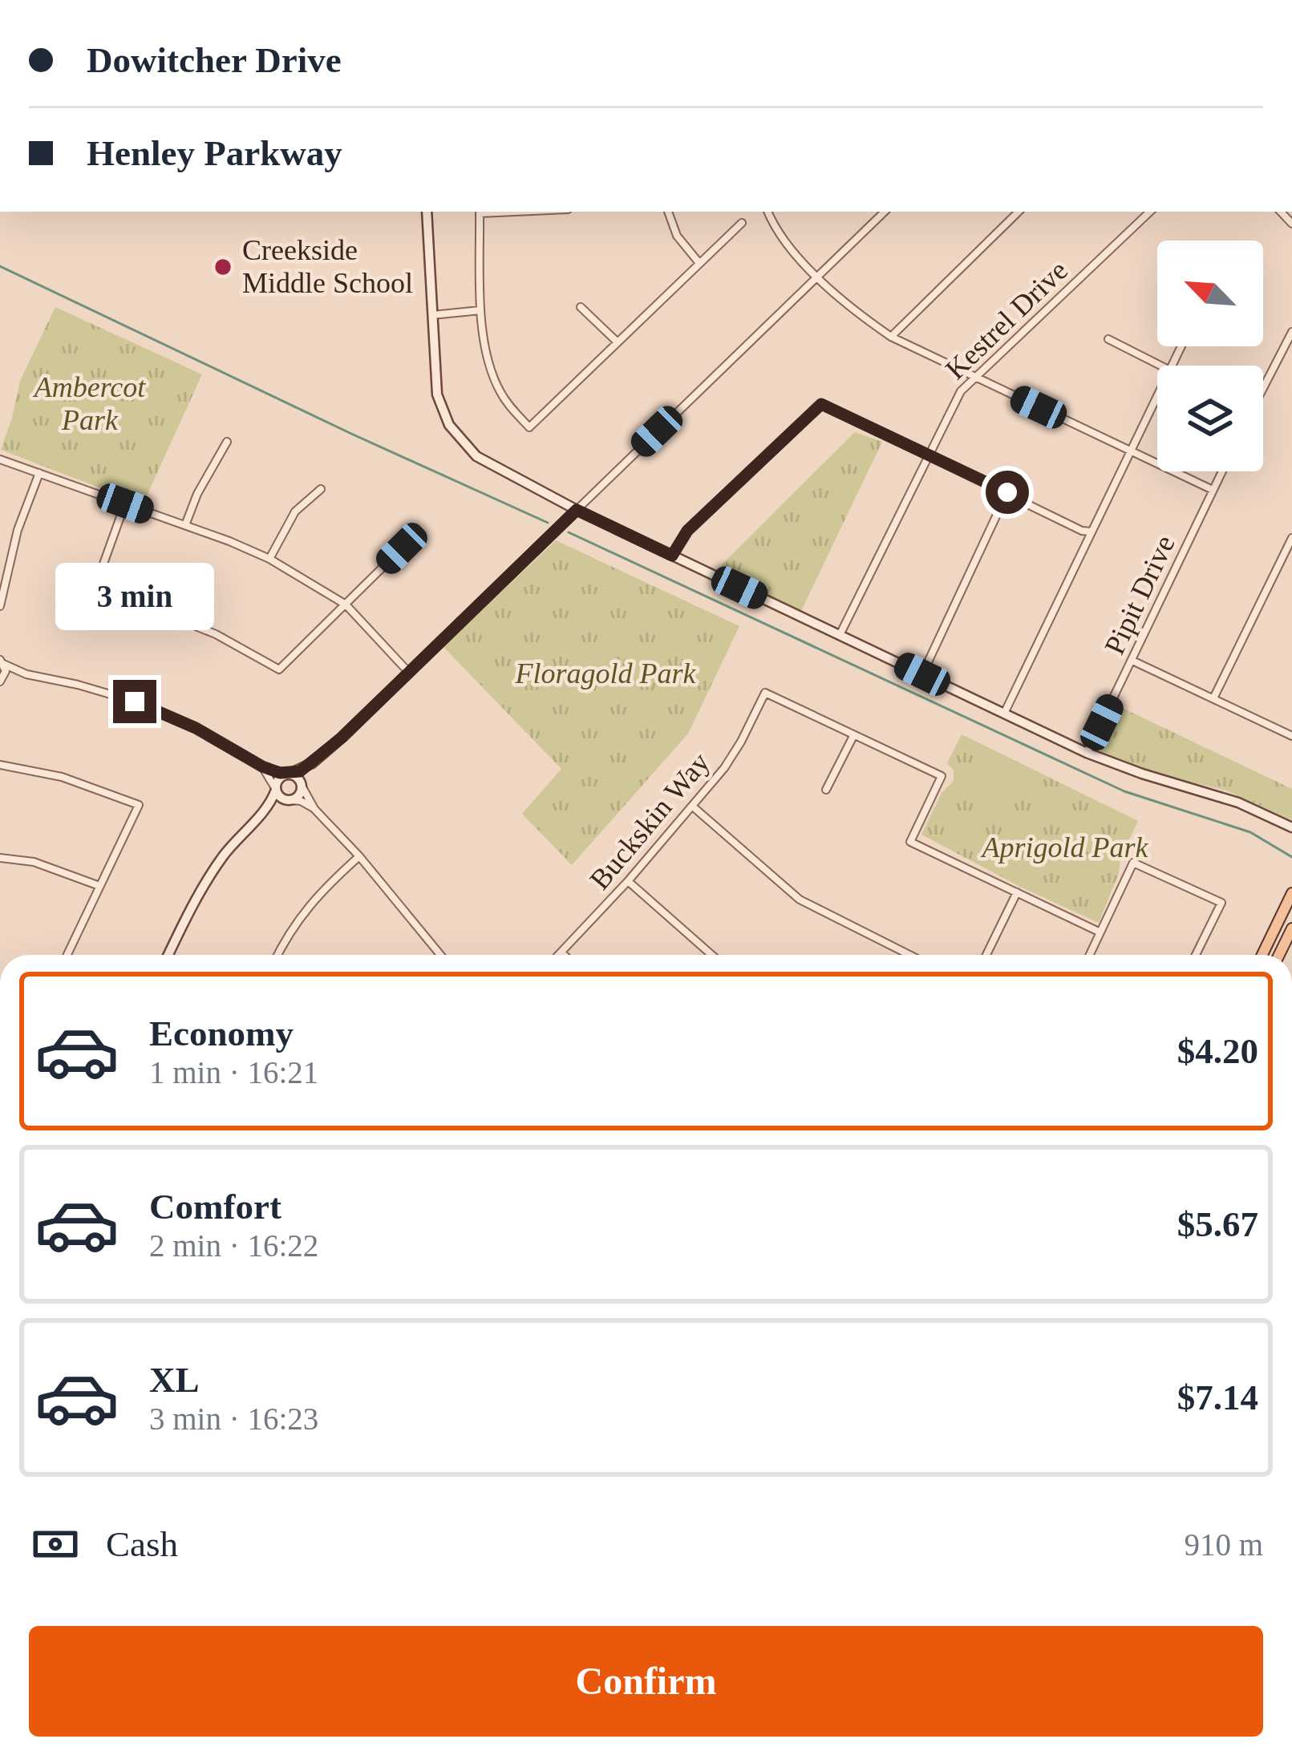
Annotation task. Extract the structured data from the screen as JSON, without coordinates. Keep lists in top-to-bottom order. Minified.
{"streets":{"street":["Kestrel Drive","Pipit Drive","Buckskin Way"]},"parks":["Ambercot Park","Floragold Park","Aprigold Park"],"places":["Creekside Middle School"],"north":"top left","page":{"banner":["Dowitcher Drive","Henley Parkway"],"bubble":"3 min","list":[{"name":"Economy","note":"1 min · 16:21","value":"$4.20"},{"name":"Comfort","note":"2 min · 16:22","value":"$5.67"},{"name":"XL","note":"3 min · 16:23","value":"$7.14"}],"pay":["Cash","910 m"],"buttons":"Confirm"}}
